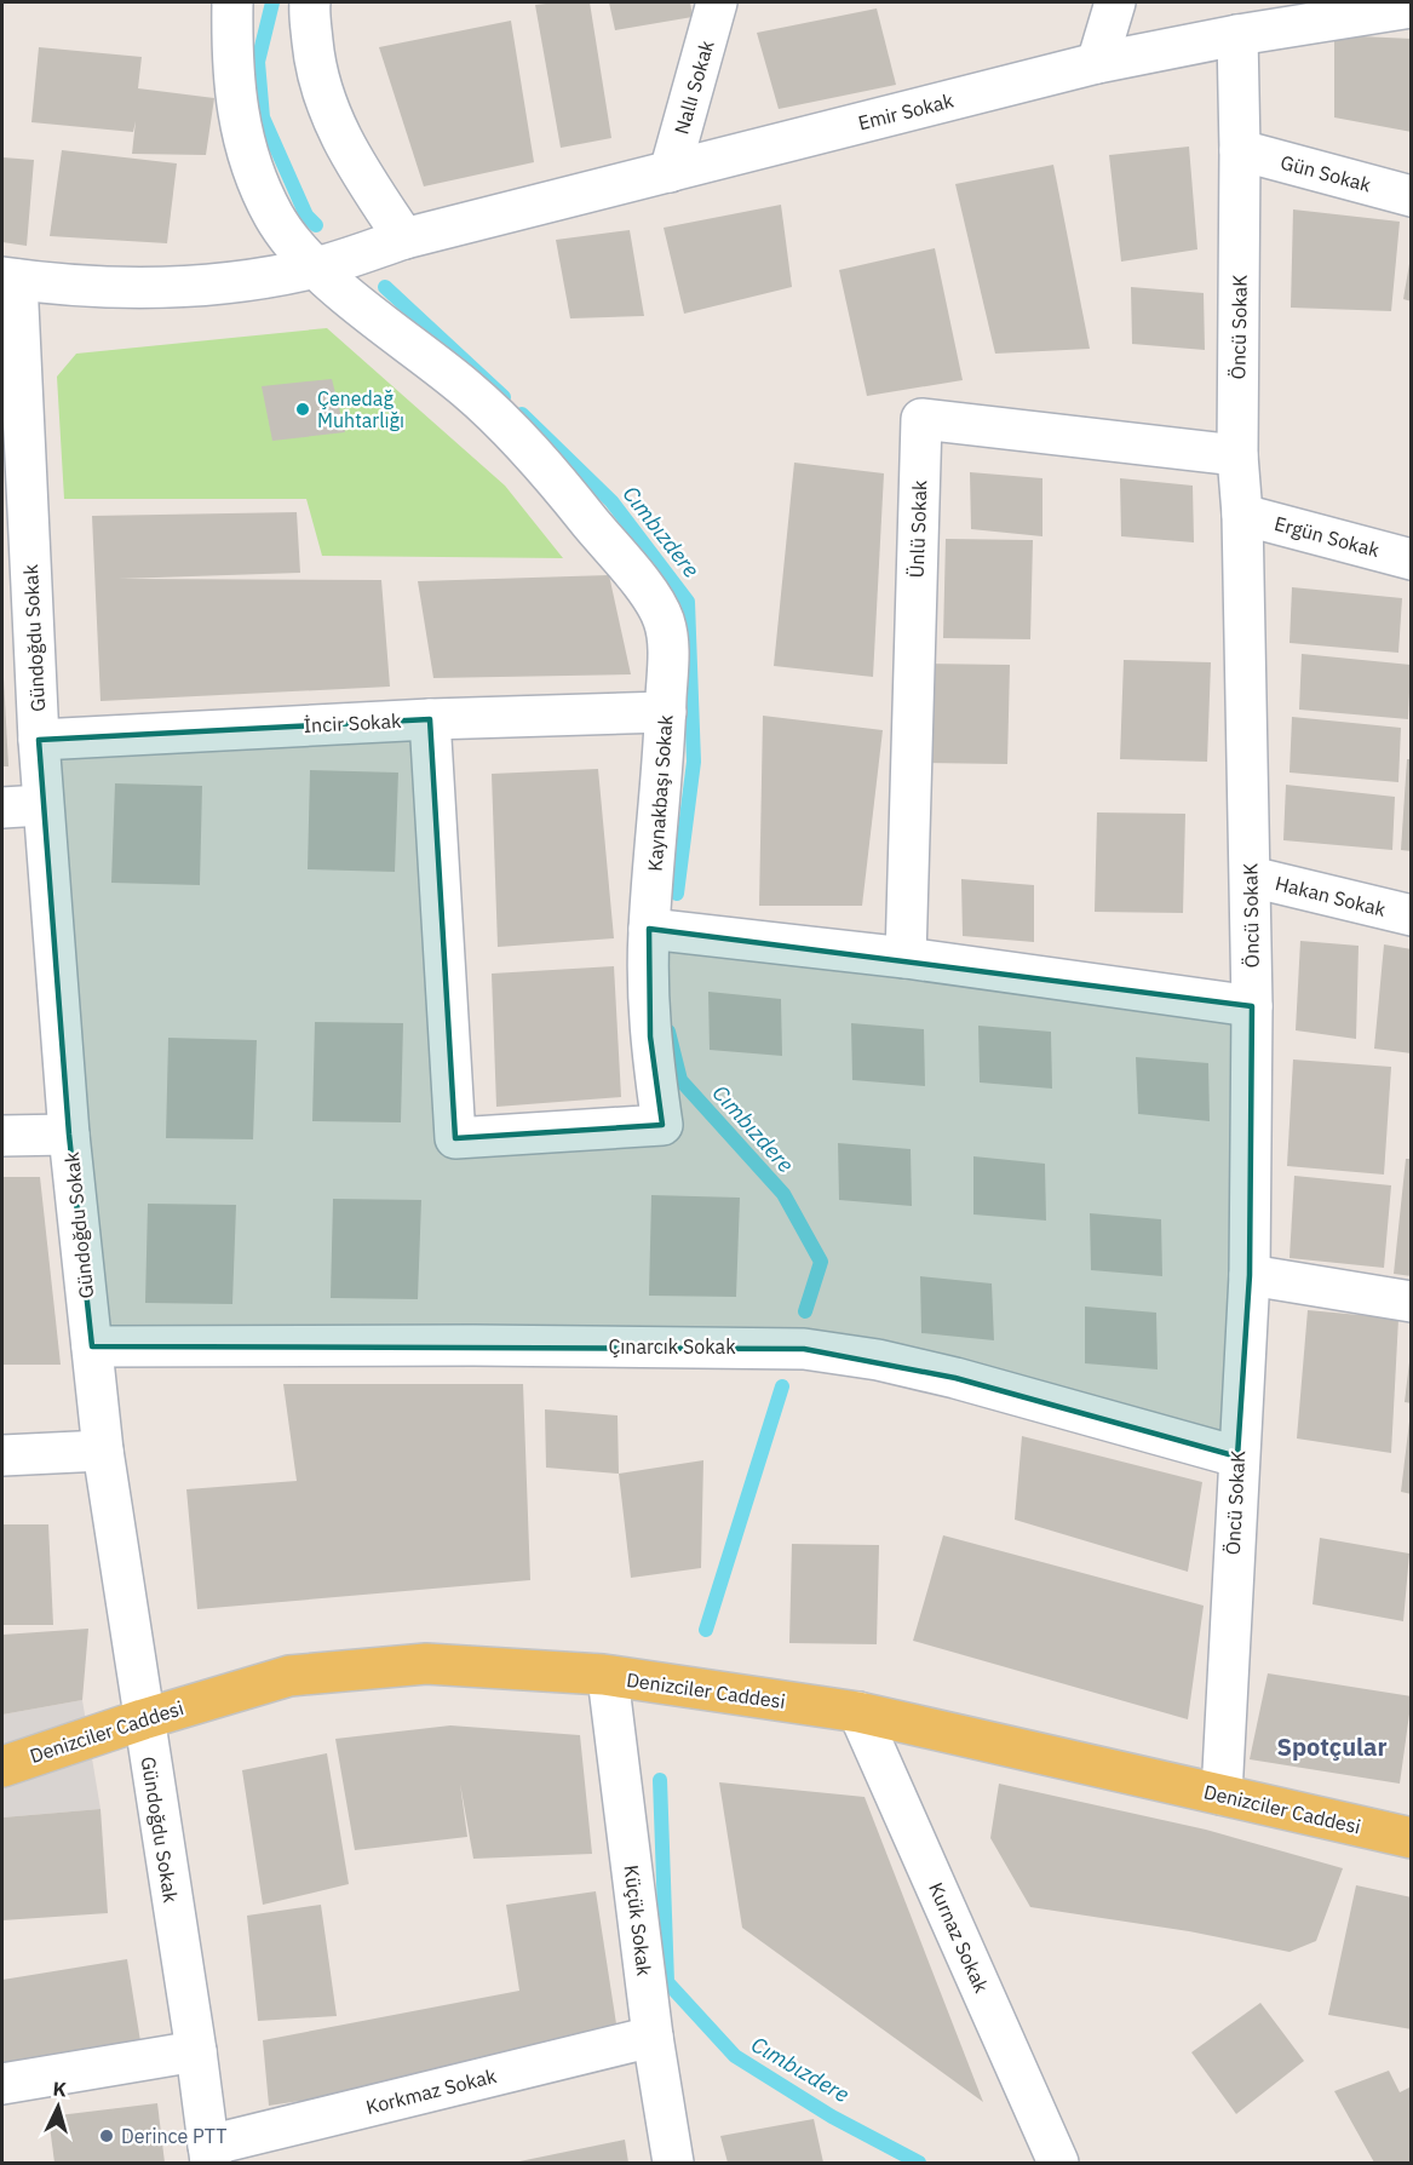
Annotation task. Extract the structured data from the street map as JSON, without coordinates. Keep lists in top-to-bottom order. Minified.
{"streets":{"main road":["Denizciler Caddesi"],"street":["Nallı Sokak","Emir Sokak","Gün Sokak","Öncü SokaK","Ünlü Sokak","Ergün Sokak","Gündoğdu Sokak","İncir Sokak","Kaynakbaşı Sokak","Hakan Sokak","Çınarcık Sokak","Küçük Sokak","Kurnaz Sokak","Korkmaz Sokak"]},"crossings":[["Nallı Sokak","Emir Sokak"],["Emir Sokak","Öncü SokaK"],["Emir Sokak","Gündoğdu Sokak"],["Emir Sokak","Kaynakbaşı Sokak"],["Gün Sokak","Öncü SokaK"],["Öncü SokaK","Ünlü Sokak"],["Öncü SokaK","Ergün Sokak"],["Öncü SokaK","Hakan Sokak"],["Öncü SokaK","Çınarcık Sokak"],["Öncü SokaK","Denizciler Caddesi"],["Gündoğdu Sokak","İncir Sokak"],["Gündoğdu Sokak","Çınarcık Sokak"],["Gündoğdu Sokak","Denizciler Caddesi"],["Gündoğdu Sokak","Korkmaz Sokak"],["İncir Sokak","Kaynakbaşı Sokak"],["Denizciler Caddesi","Küçük Sokak"],["Denizciler Caddesi","Kurnaz Sokak"],["Küçük Sokak","Korkmaz Sokak"]],"districts":["Spotçular"],"water":["Cımbızdere"],"places":["Çenedağ Muhtarlığı","Derince PTT"],"north":"top"}
